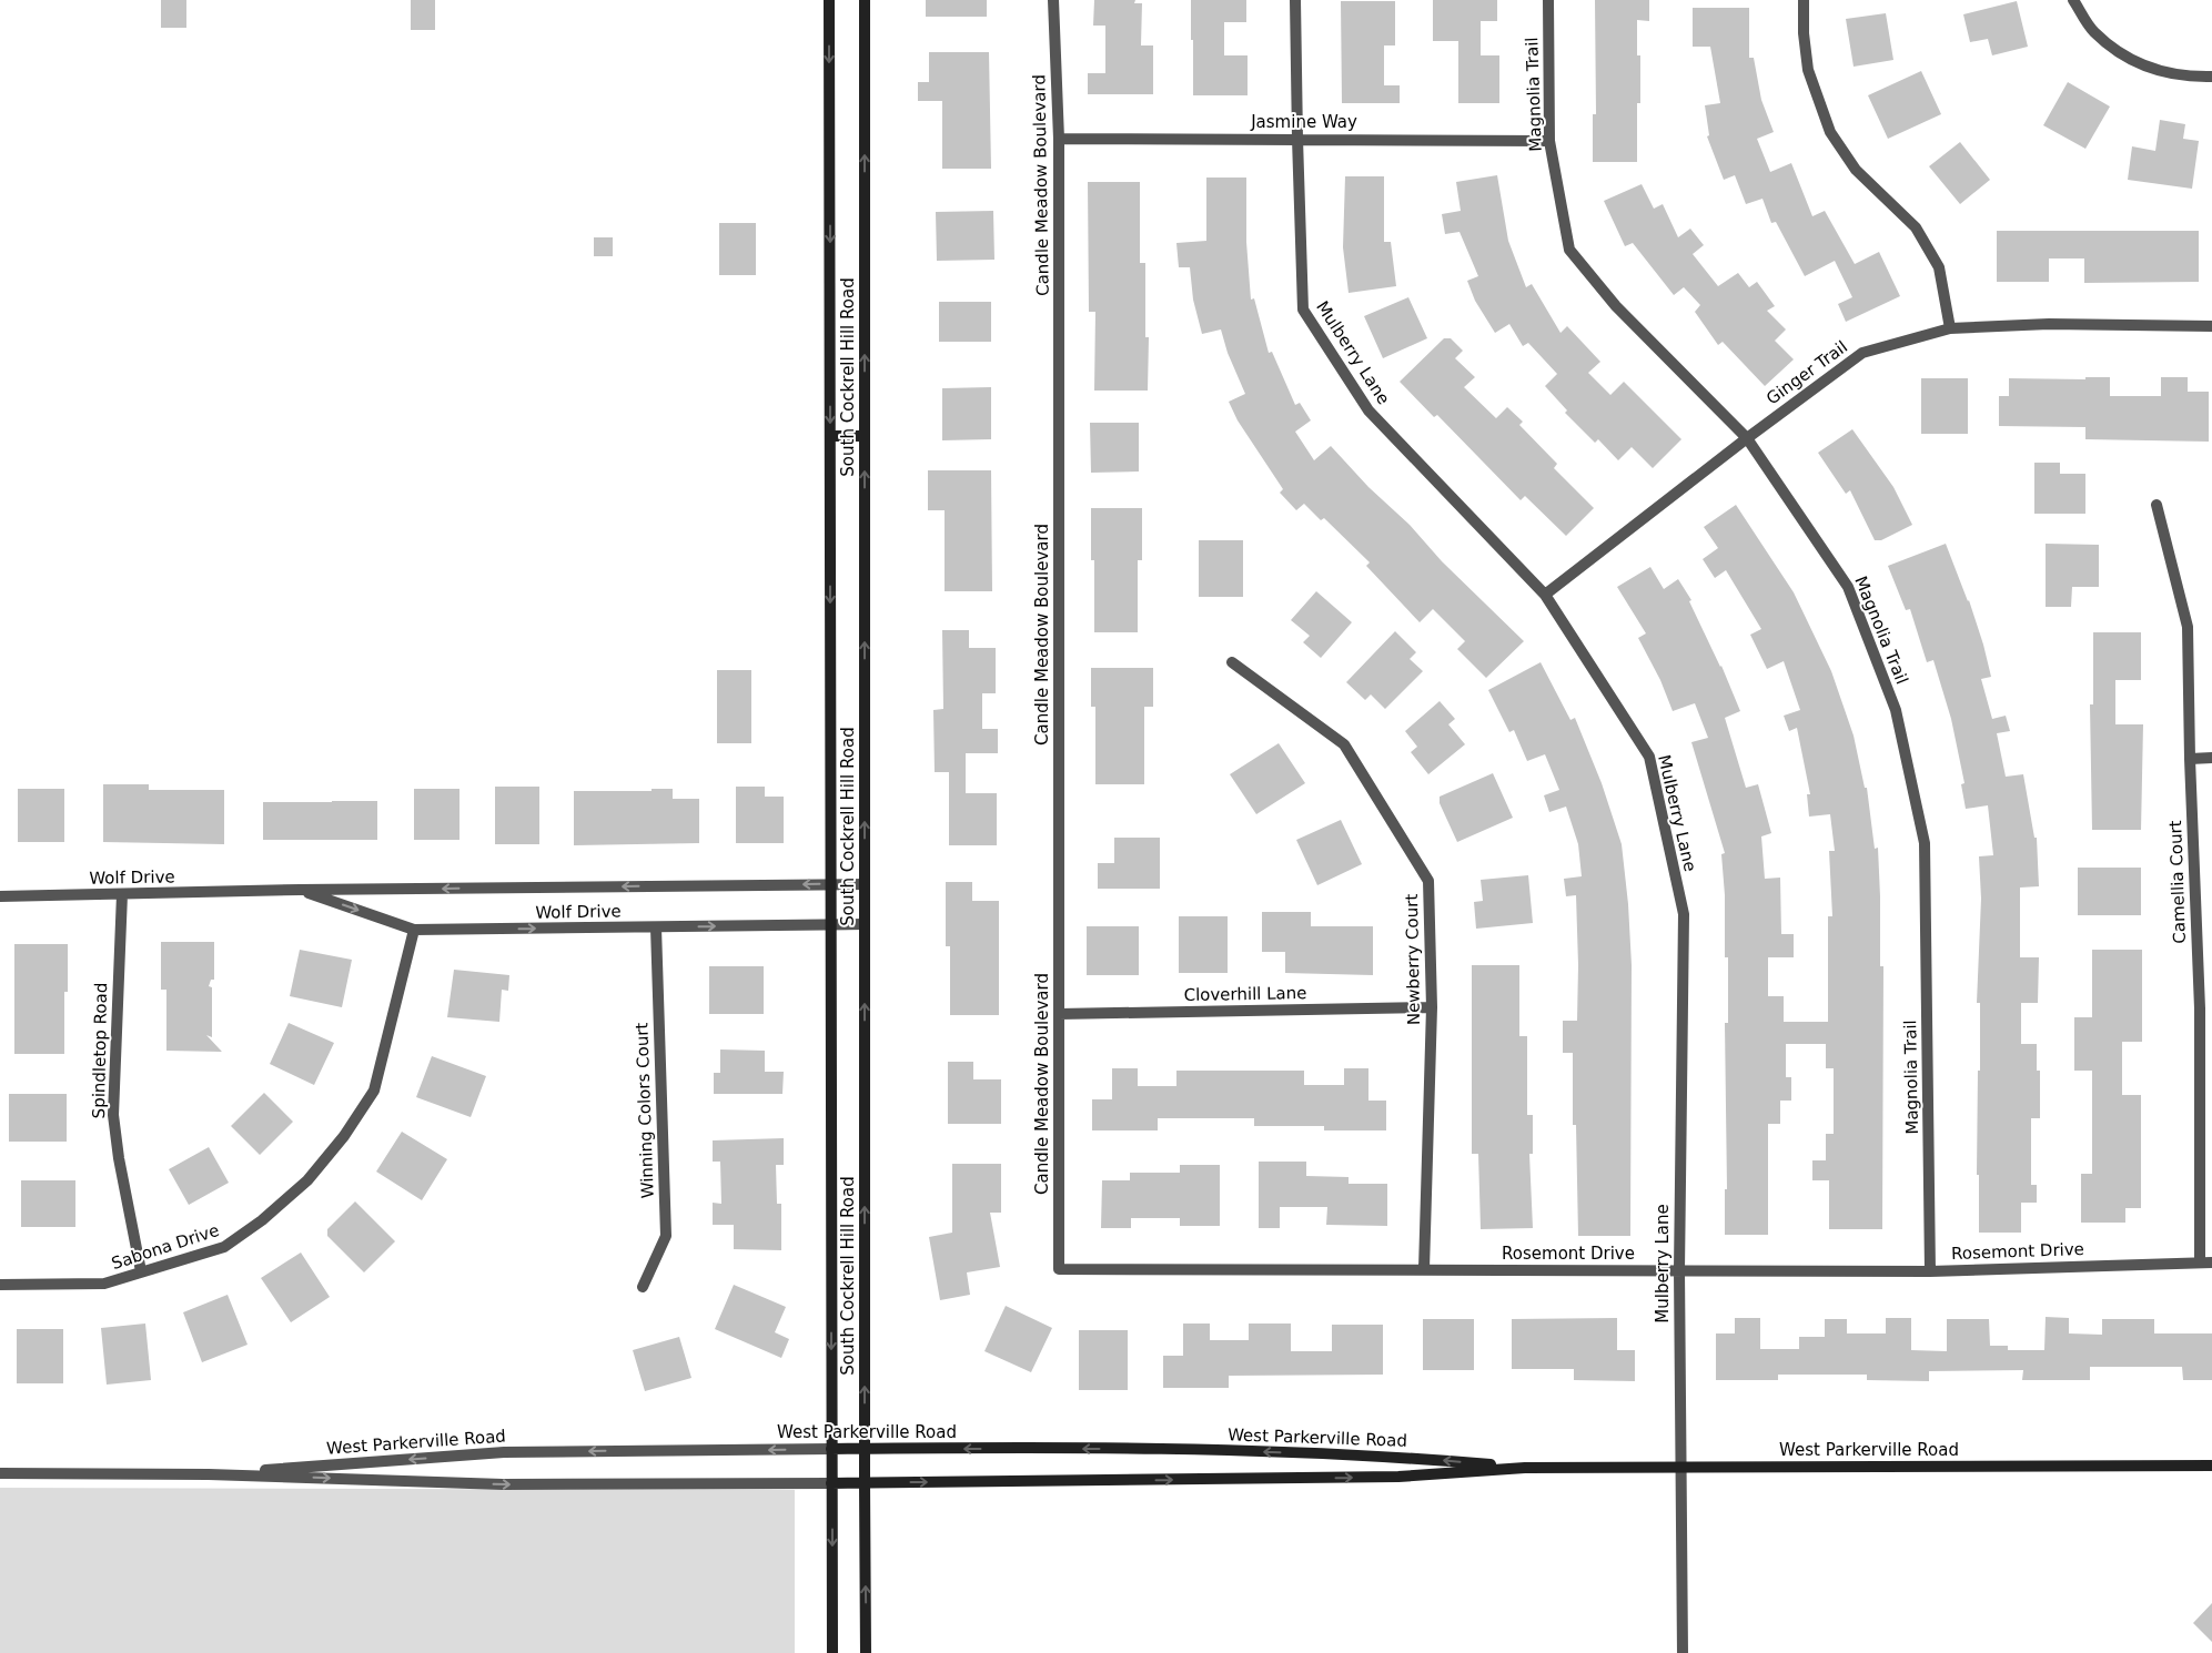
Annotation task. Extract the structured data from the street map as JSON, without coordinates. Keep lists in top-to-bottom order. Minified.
{"streets":{"main road":["South Cockrell Hill Road","West Parkerville Road"],"street":["Magnolia Trail","Jasmine Way","Candle Meadow Boulevard","Mulberry Lane","Ginger Trail","Wolf Drive","Camellia Court","Newberry Court","Cloverhill Lane","Spindletop Road","Winning Colors Court","Sabona Drive","Rosemont Drive"]},"crossings":[["Magnolia Trail","Jasmine Way"],["Magnolia Trail","Ginger Trail"],["Magnolia Trail","Rosemont Drive"],["Jasmine Way","Candle Meadow Boulevard"],["Jasmine Way","Mulberry Lane"],["Candle Meadow Boulevard","Cloverhill Lane"],["Candle Meadow Boulevard","Rosemont Drive"],["Mulberry Lane","Ginger Trail"],["Mulberry Lane","Rosemont Drive"],["Mulberry Lane","West Parkerville Road"],["South Cockrell Hill Road","Wolf Drive"],["South Cockrell Hill Road","West Parkerville Road"],["Wolf Drive","Spindletop Road"],["Wolf Drive","Winning Colors Court"],["Wolf Drive","Sabona Drive"],["Camellia Court","Rosemont Drive"],["Newberry Court","Cloverhill Lane"],["Newberry Court","Rosemont Drive"],["Spindletop Road","Sabona Drive"]]}
